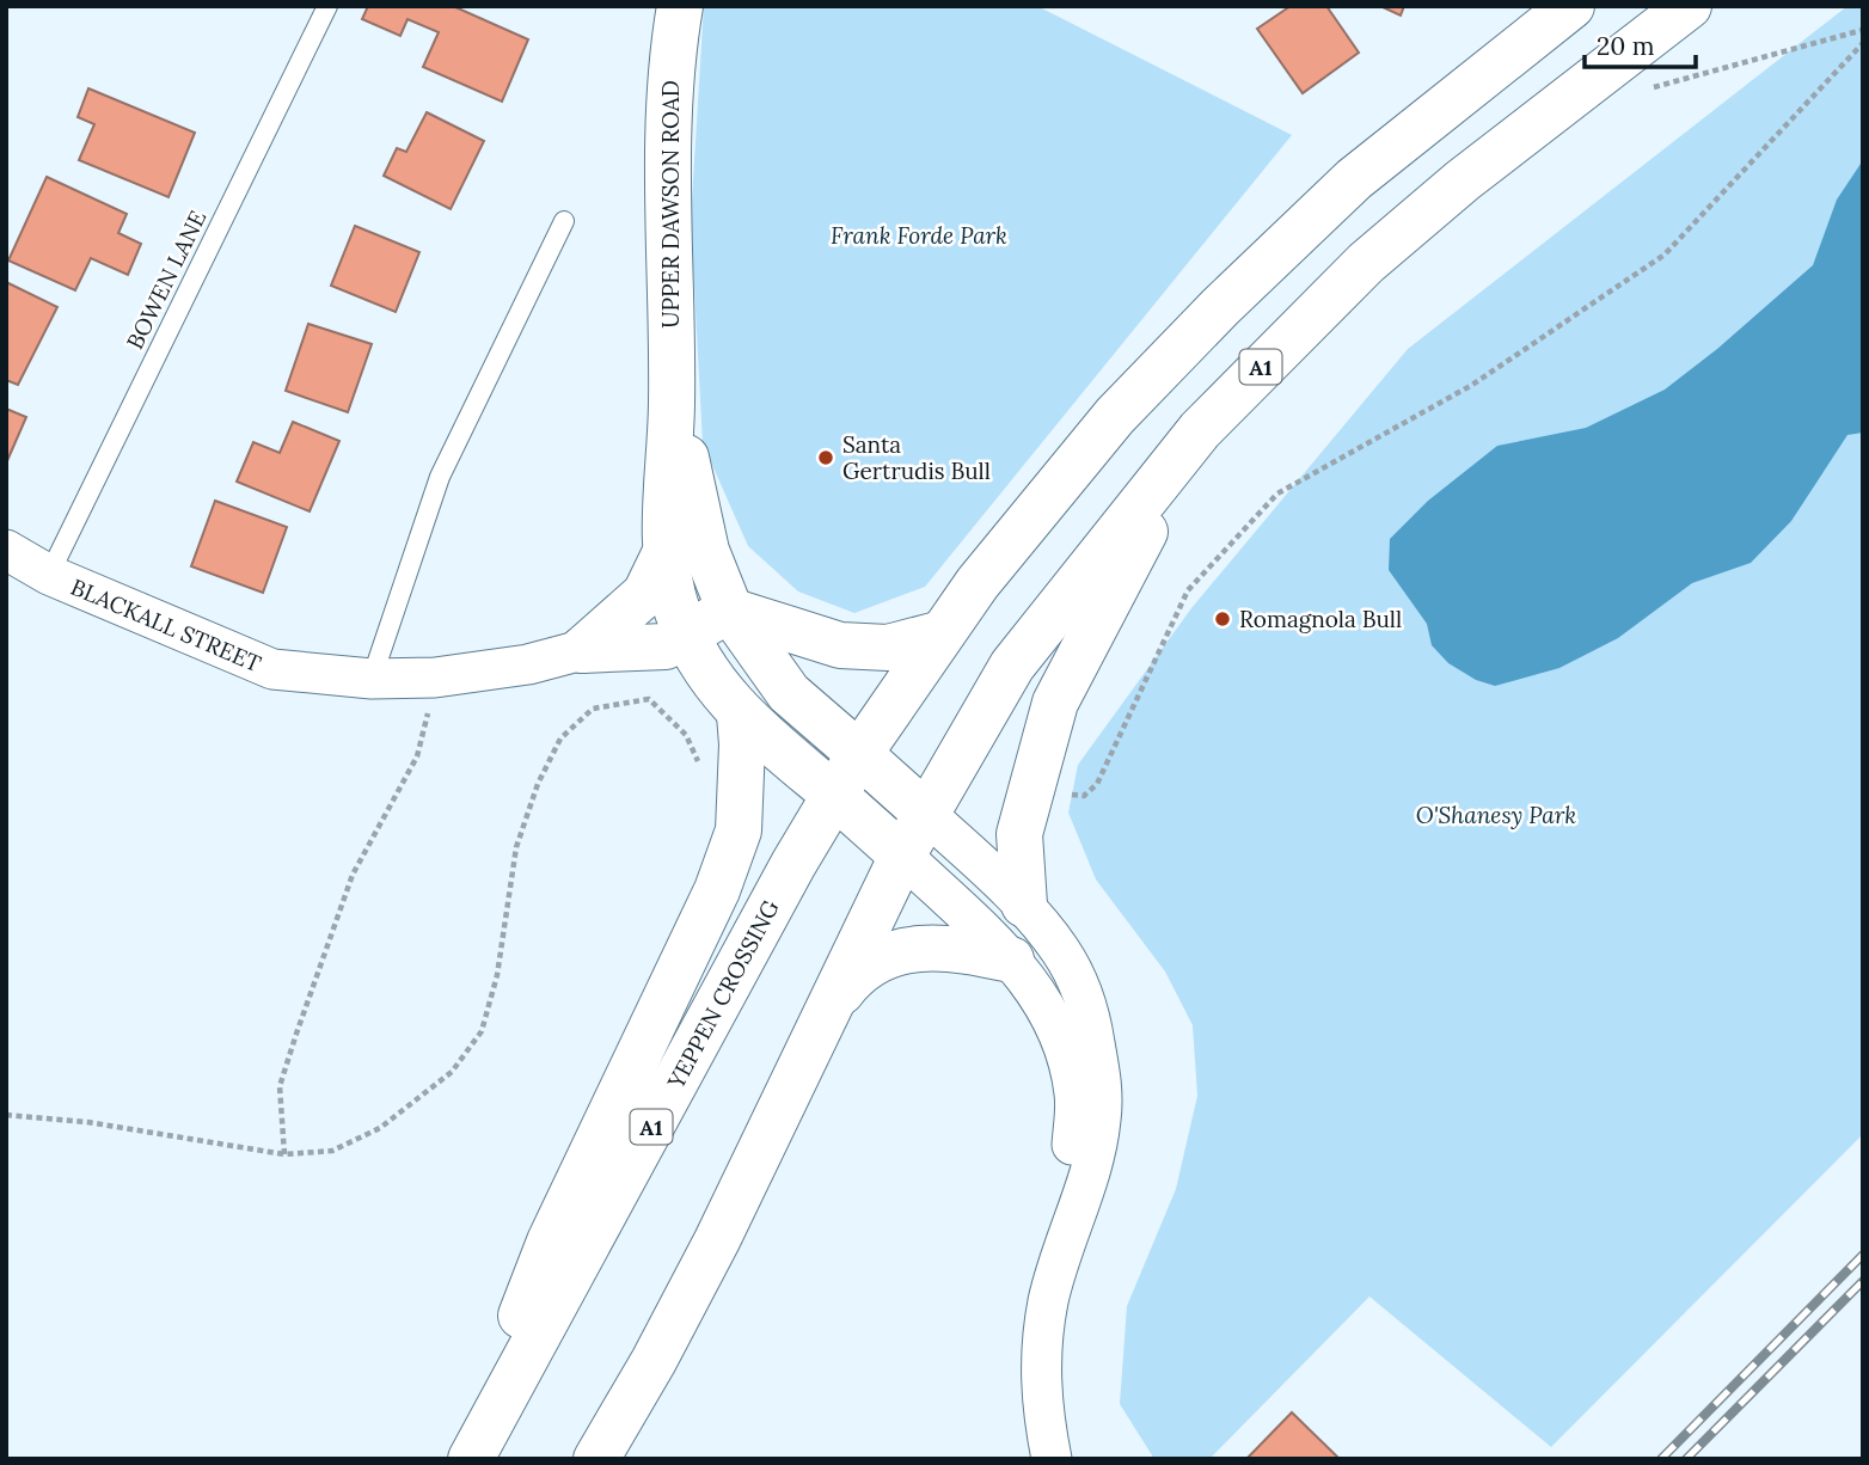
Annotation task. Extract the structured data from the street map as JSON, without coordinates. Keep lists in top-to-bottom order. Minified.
{"streets":{"main road":["UPPER DAWSON ROAD","A1","YEPPEN CROSSING"],"street":["BLACKALL STREET"],"lane":["BOWEN LANE"]},"crossings":[["UPPER DAWSON ROAD","A1"],["UPPER DAWSON ROAD","YEPPEN CROSSING"],["BOWEN LANE","BLACKALL STREET"],["A1","YEPPEN CROSSING"]],"parks":["Frank Forde Park","O'Shanesy Park"],"places":["Santa Gertrudis Bull","Romagnola Bull"],"scale_bar":"20 m"}
